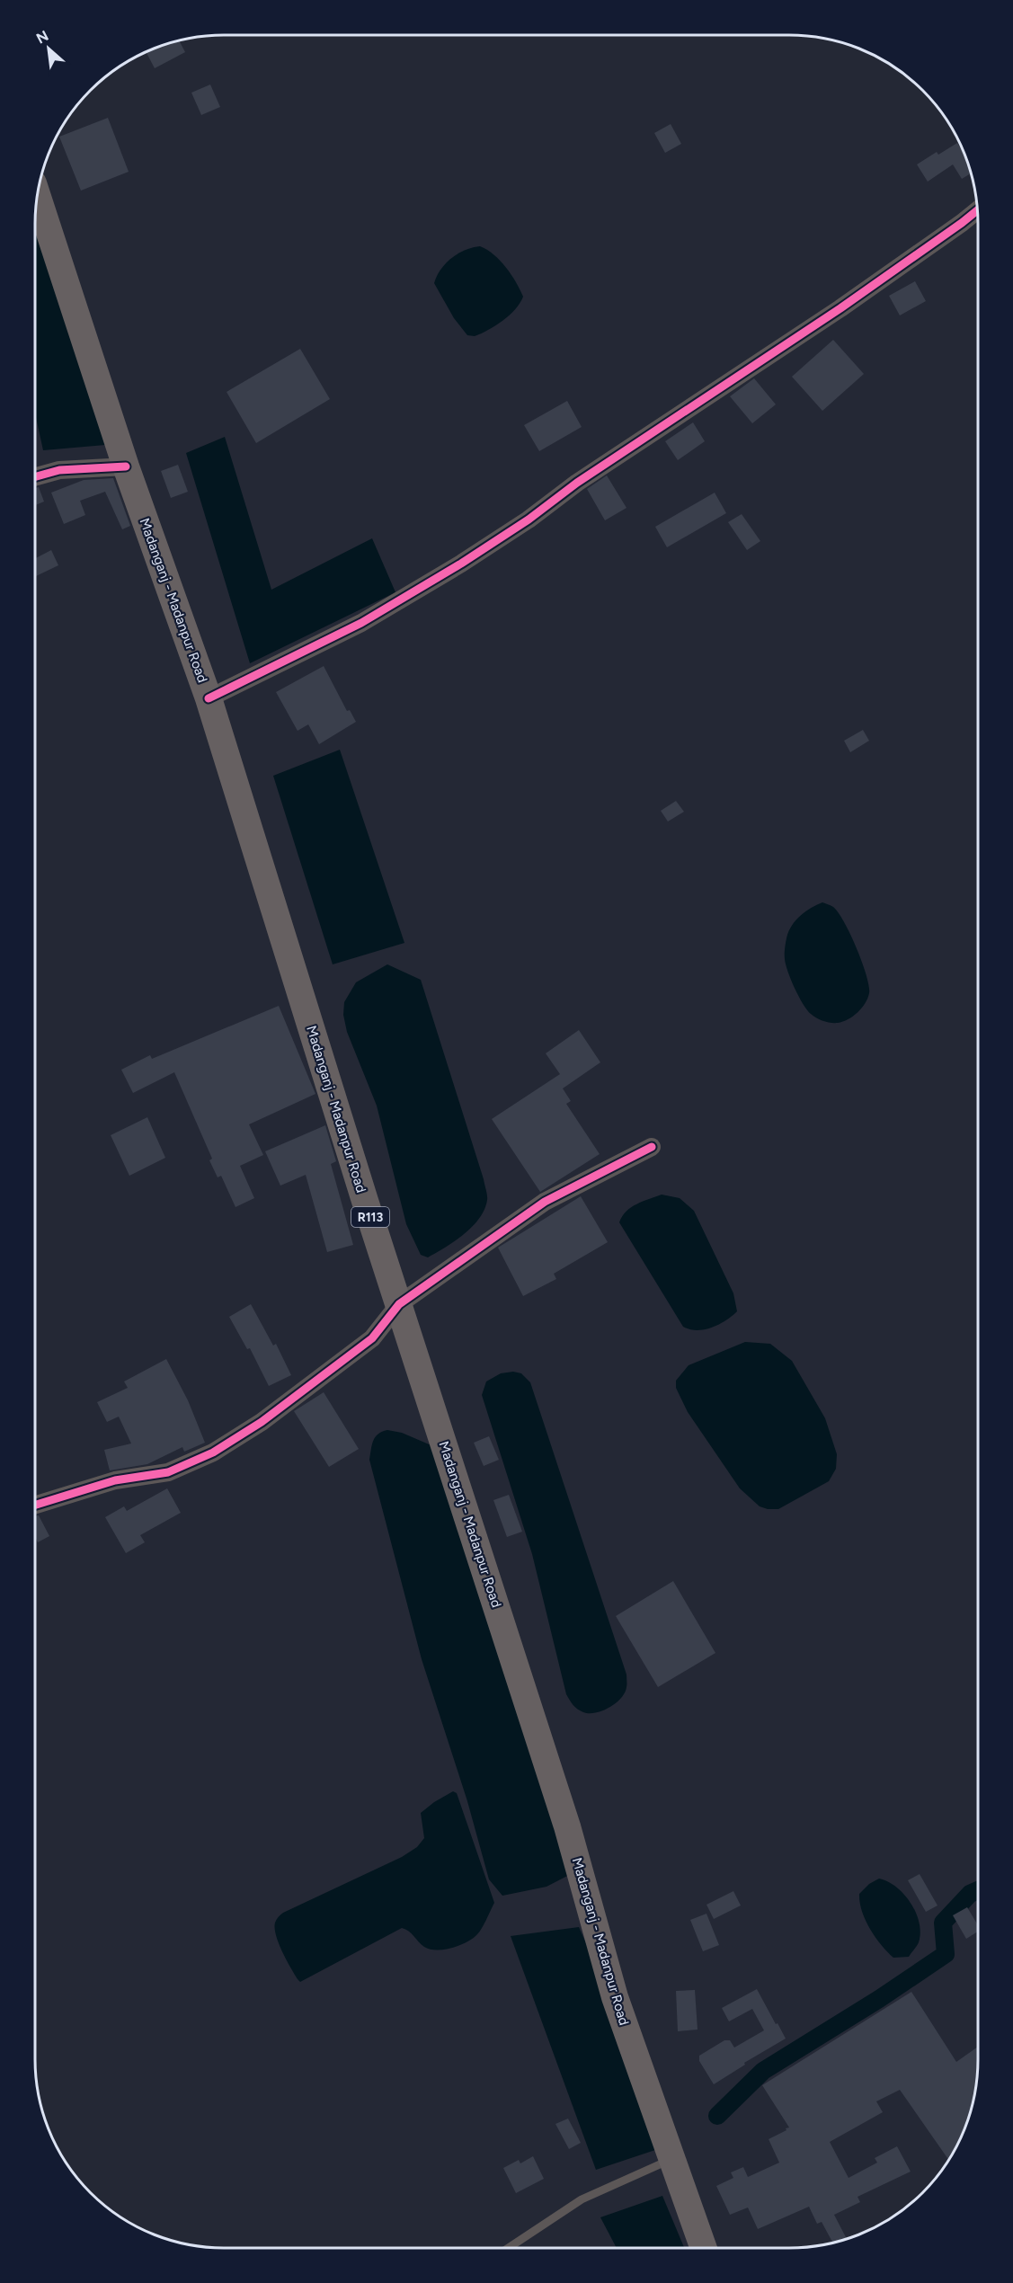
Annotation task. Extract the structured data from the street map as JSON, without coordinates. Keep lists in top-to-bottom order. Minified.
{"streets":{"main road":["Madanganj - Madanpur Road","R113"]},"north":"top left"}
